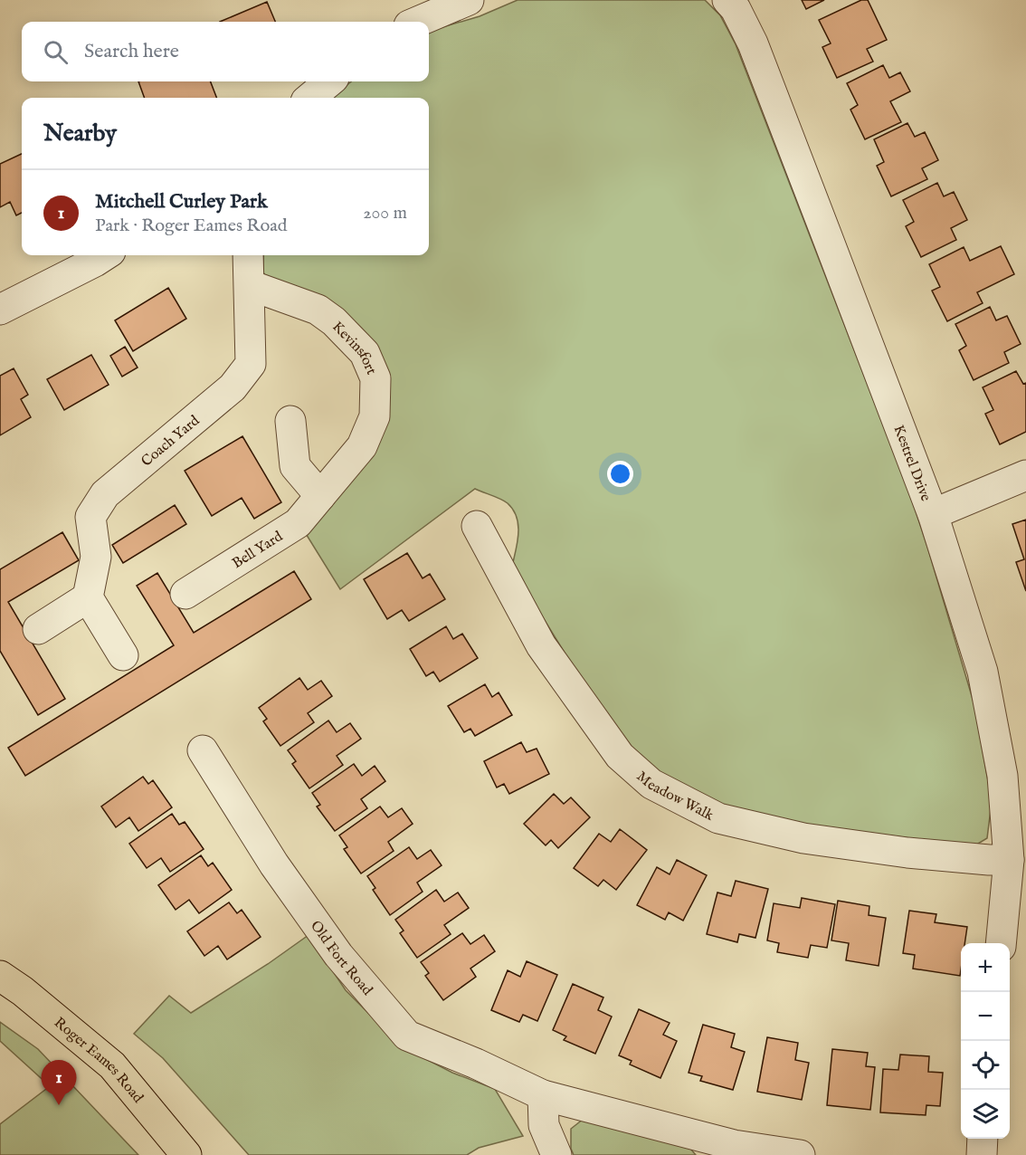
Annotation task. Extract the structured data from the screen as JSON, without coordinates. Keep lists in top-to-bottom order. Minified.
{"streets":{"main road":["Roger Eames Road"],"street":["Kevinsfort","Coach Yard","Kestrel Drive","Bell Yard","Meadow Walk","Old Fort Road"]},"crossings":[["Kevinsfort","Coach Yard"],["Kevinsfort","Bell Yard"],["Kestrel Drive","Meadow Walk"]],"page":{"search":"Search here","heading":"Nearby","list":[{"mark":"1","name":"Mitchell Curley Park","note":"Park · Roger Eames Road","value":"200 m"}],"map_buttons":["+","−"],"pins":"1"}}
